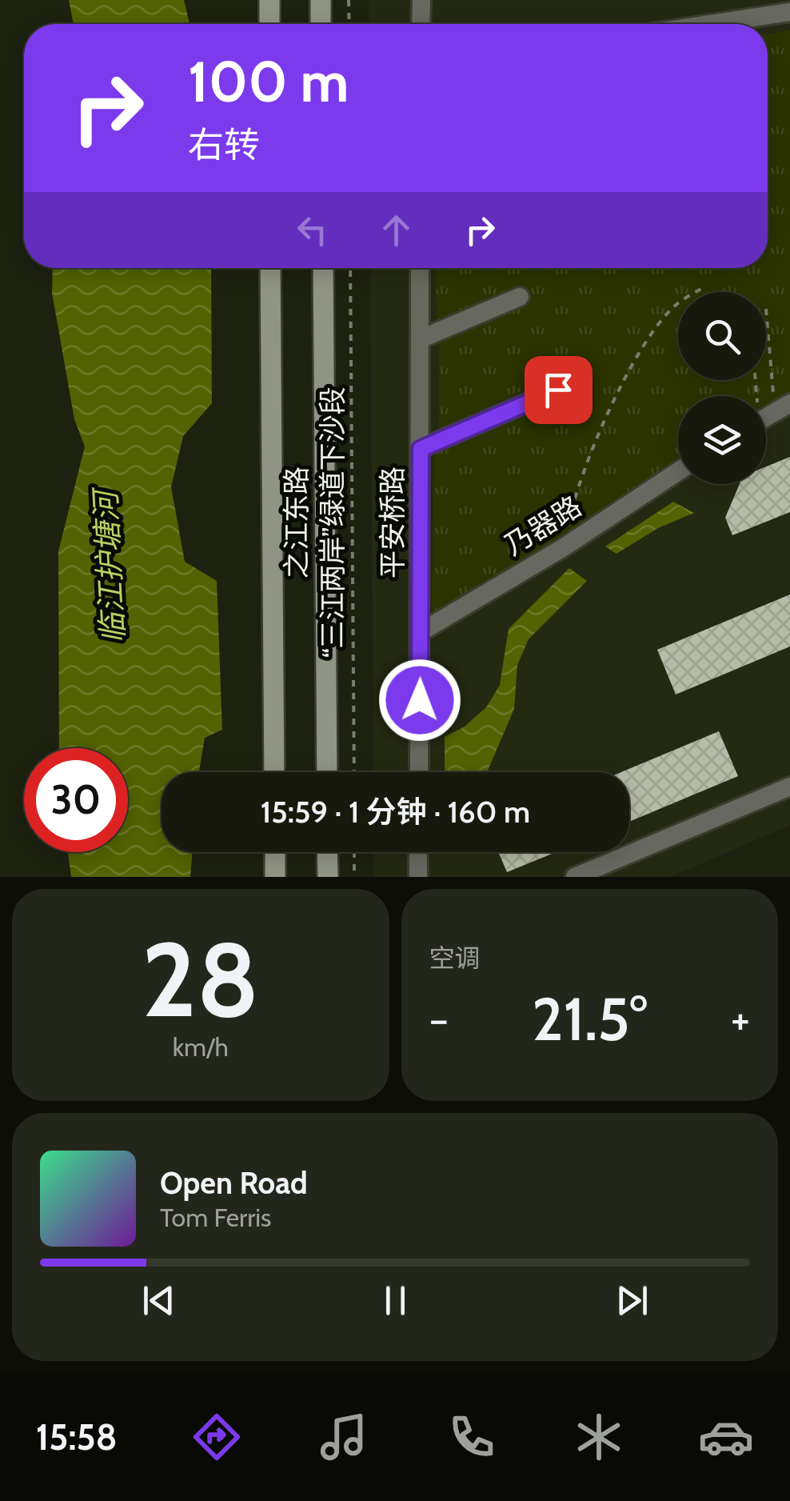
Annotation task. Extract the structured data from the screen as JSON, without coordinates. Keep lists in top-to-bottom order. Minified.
{"streets":{"main road":["之江东路"],"street":["平安桥路","乃器路"],"path":["“三江两岸”绿道下沙段"]},"crossings":[["平安桥路","乃器路"]],"water":["临江护塘河"],"page":{"turn":["100 m","右转"],"limit":"30","trip":"15:59 · 1 分钟 · 160 m","tile":[["28","km/h"],"空调"],"heat":["−","21.5°","+"],"song":["Open Road","Tom Ferris"],"tabs":"15:58"}}
